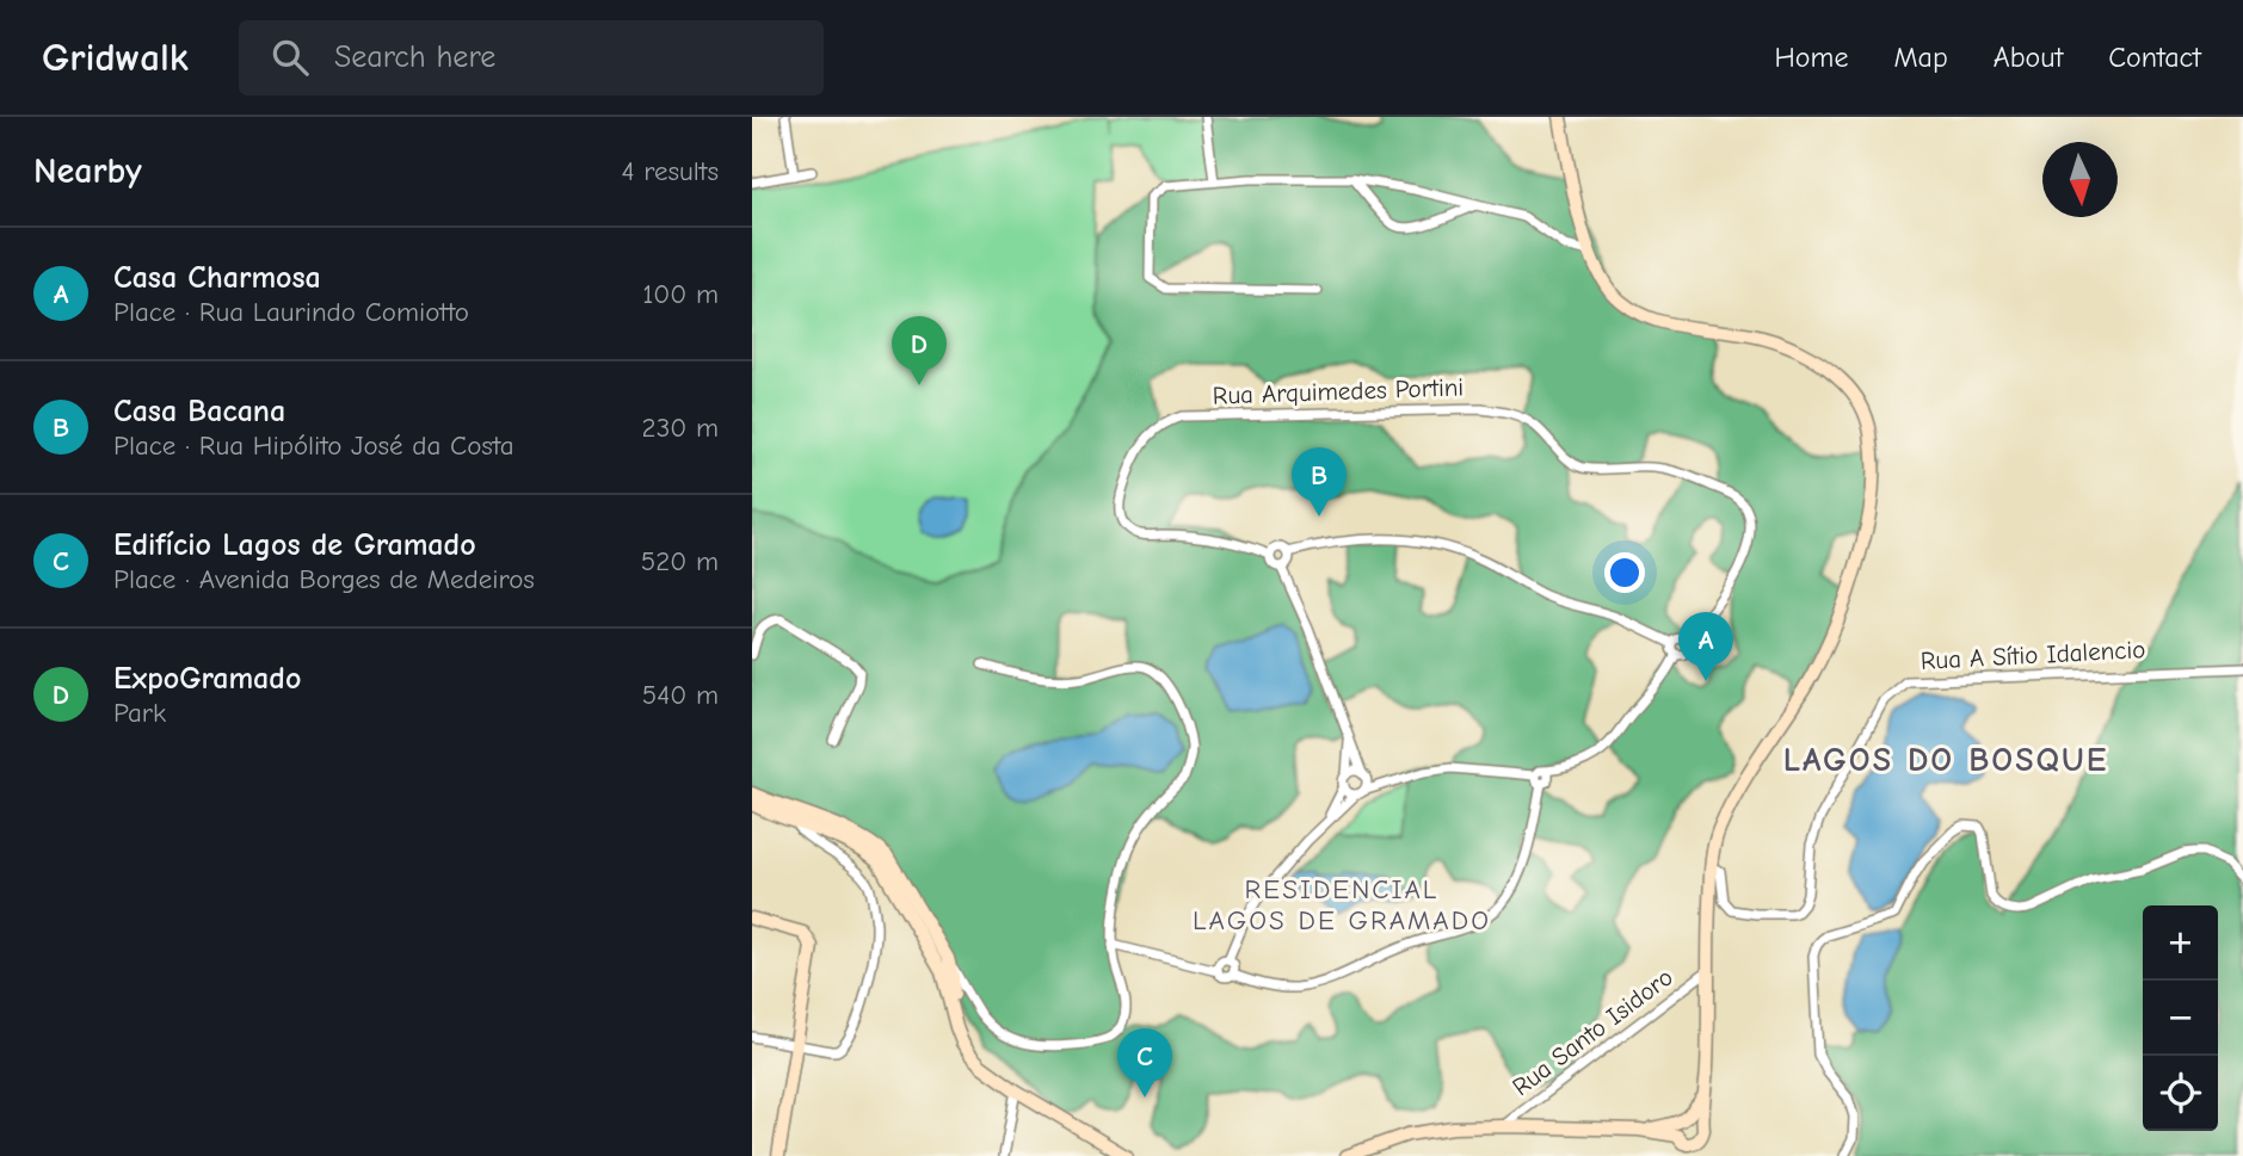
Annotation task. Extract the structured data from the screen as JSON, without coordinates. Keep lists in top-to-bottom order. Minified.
{"streets":{"street":["Rua Arquimedes Portini","Rua A Sítio Idalencio","Rua Santo Isidoro"]},"districts":["LAGOS DO BOSQUE","RESIDENCIAL LAGOS DE GRAMADO"],"north":"bottom","page":{"header":"Gridwalk","search":"Search here","nav":["Home","Map","About","Contact"],"heading":["Nearby","4 results"],"list":[{"mark":"A","name":"Casa Charmosa","note":"Place · Rua Laurindo Comiotto","value":"100 m"},{"mark":"B","name":"Casa Bacana","note":"Place · Rua Hipólito José da Costa","value":"230 m"},{"mark":"C","name":"Edifício Lagos de Gramado","note":"Place · Avenida Borges de Medeiros","value":"520 m"},{"mark":"D","name":"ExpoGramado","note":"Park","value":"540 m"}],"pins":["D","B","A","C"],"map_buttons":["+","−"]}}
